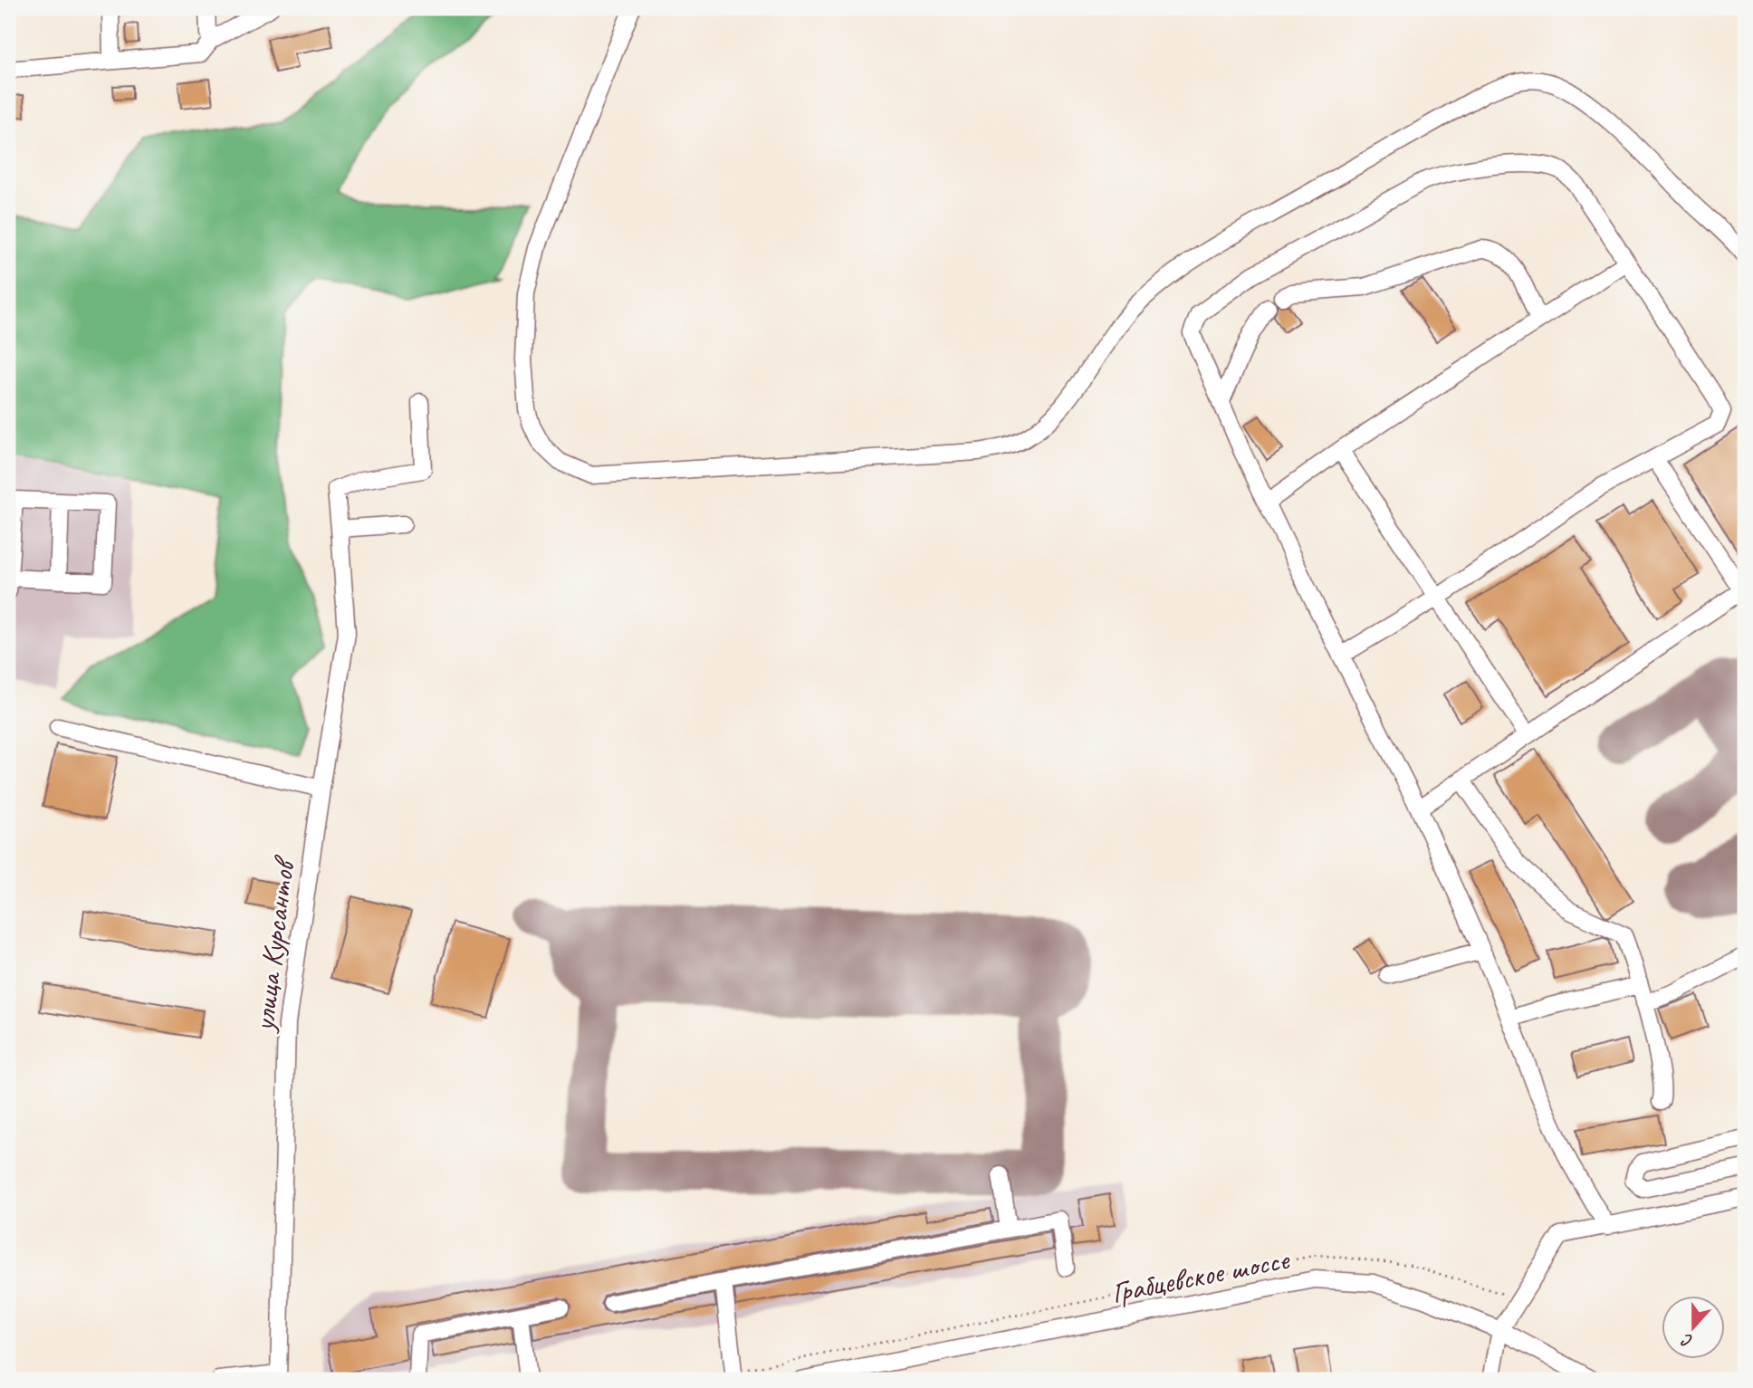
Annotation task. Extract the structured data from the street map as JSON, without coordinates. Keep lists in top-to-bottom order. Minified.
{"streets":{"street":["улица Курсантов","Грабцевское шоссе"]},"north":"bottom"}
